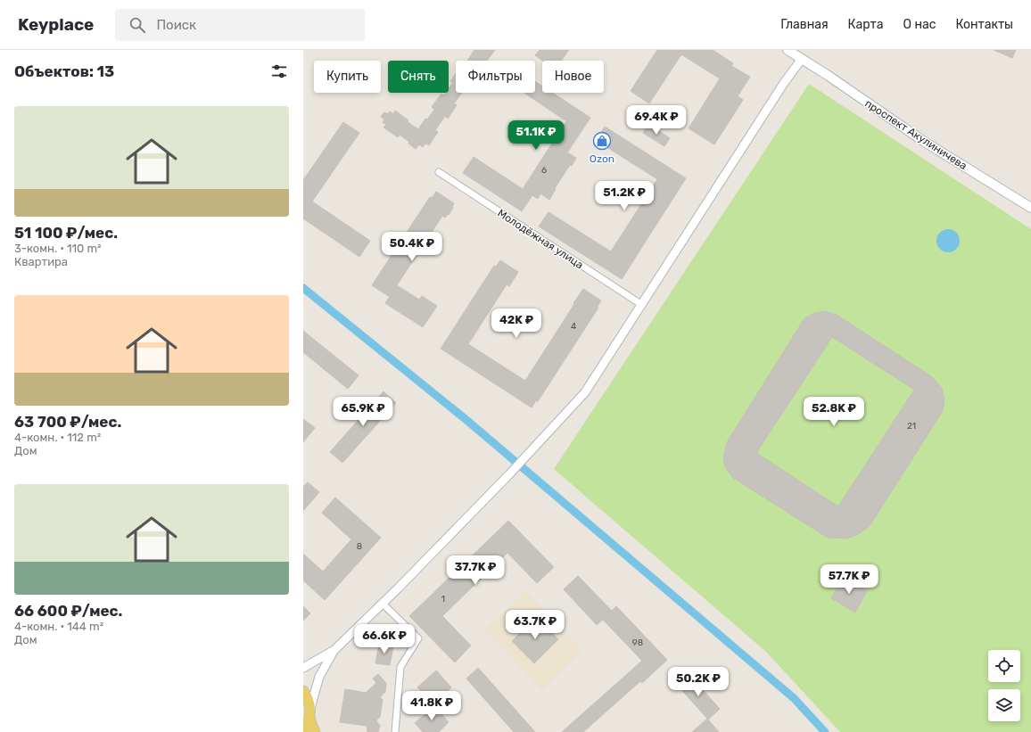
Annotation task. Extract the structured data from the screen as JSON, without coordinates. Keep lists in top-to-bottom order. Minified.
{"streets":{"main road":["проспект Акулиничева"],"street":["Молодёжная улица"]},"places":{"shop":["Ozon"]},"house_numbers":["6","4","21","8","1","98"],"page":{"header":"Keyplace","search":"Поиск","nav":["Главная","Карта","О нас","Контакты"],"heading":"Объектов: 13","chip":["Купить","Снять","Фильтры","Новое"],"list":[{"name":"51 100 ₽/мес.","note":"3-комн. · 110 m² · Квартира"},{"name":"63 700 ₽/мес.","note":"4-комн. · 112 m² · Дом"},{"name":"66 600 ₽/мес.","note":"4-комн. · 144 m² · Дом"}],"price":["69.4K ₽","51.1K ₽","51.2K ₽","50.4K ₽","42K ₽","65.9K ₽","52.8K ₽","37.7K ₽","57.7K ₽","63.7K ₽","66.6K ₽","50.2K ₽","41.8K ₽"]}}
